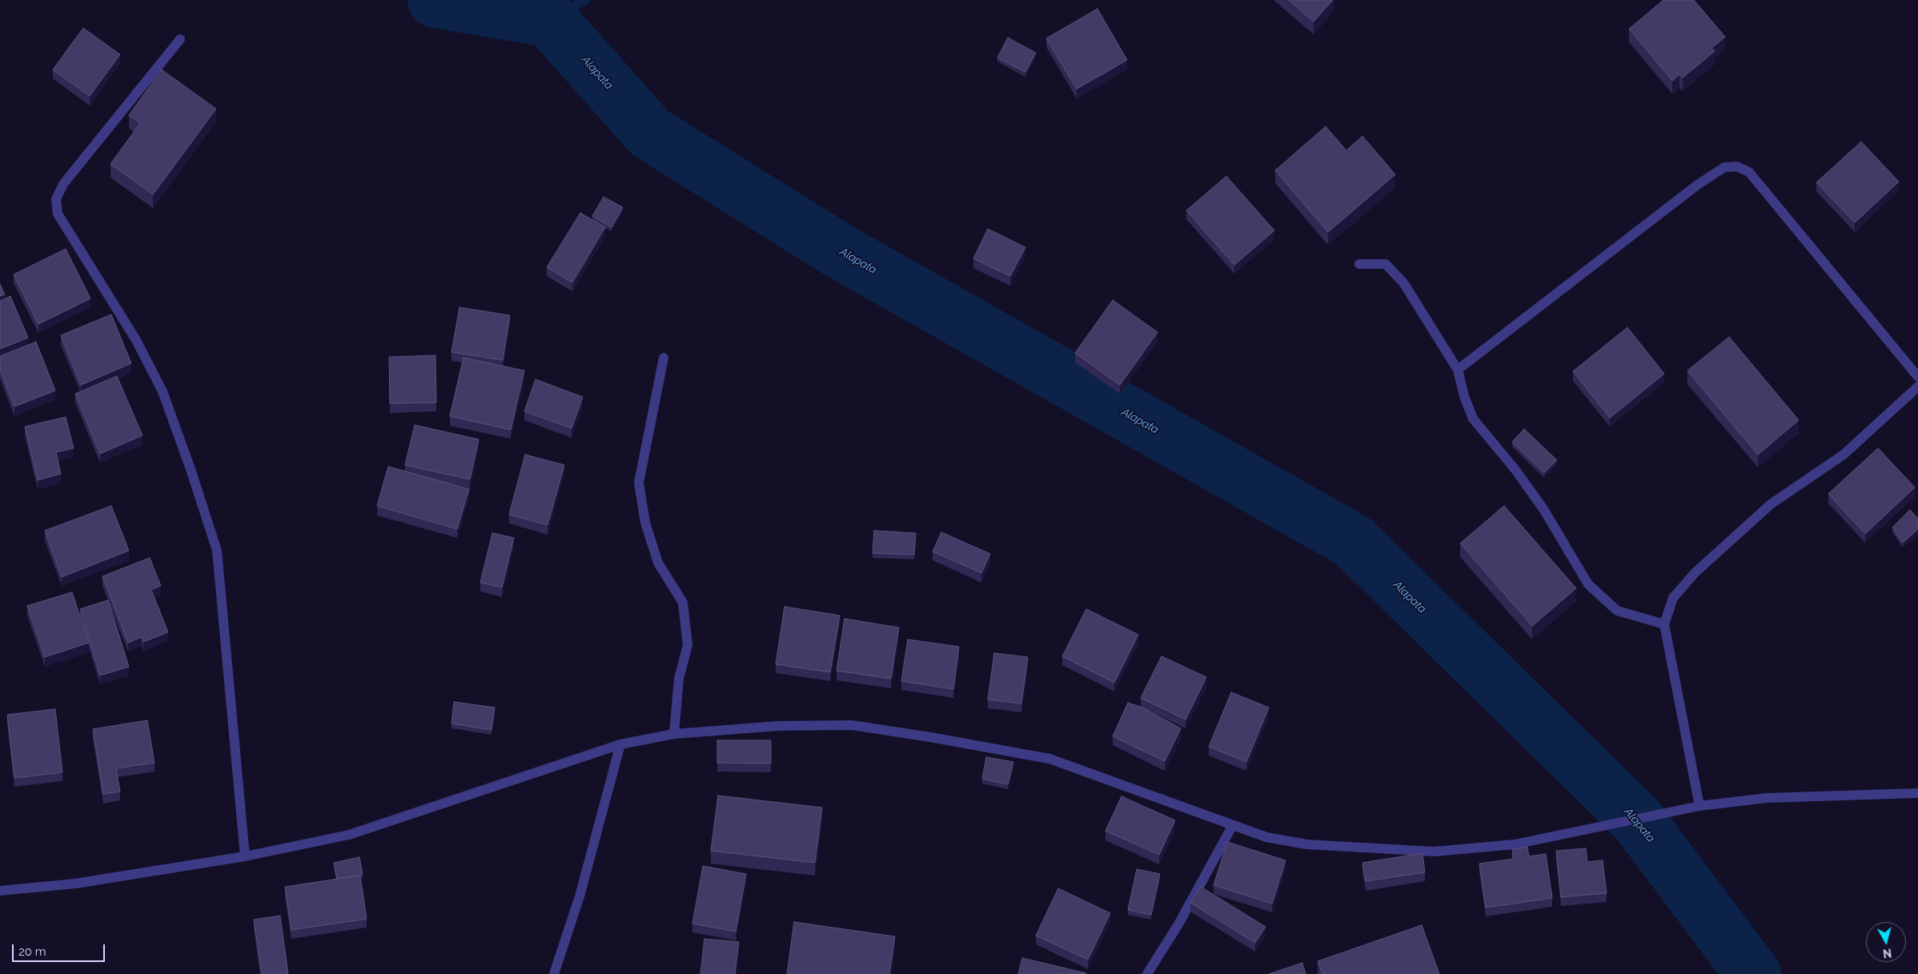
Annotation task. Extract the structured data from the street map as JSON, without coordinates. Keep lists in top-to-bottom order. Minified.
{"water":["Alapata"],"scale_bar":"20 m","north":"bottom"}
